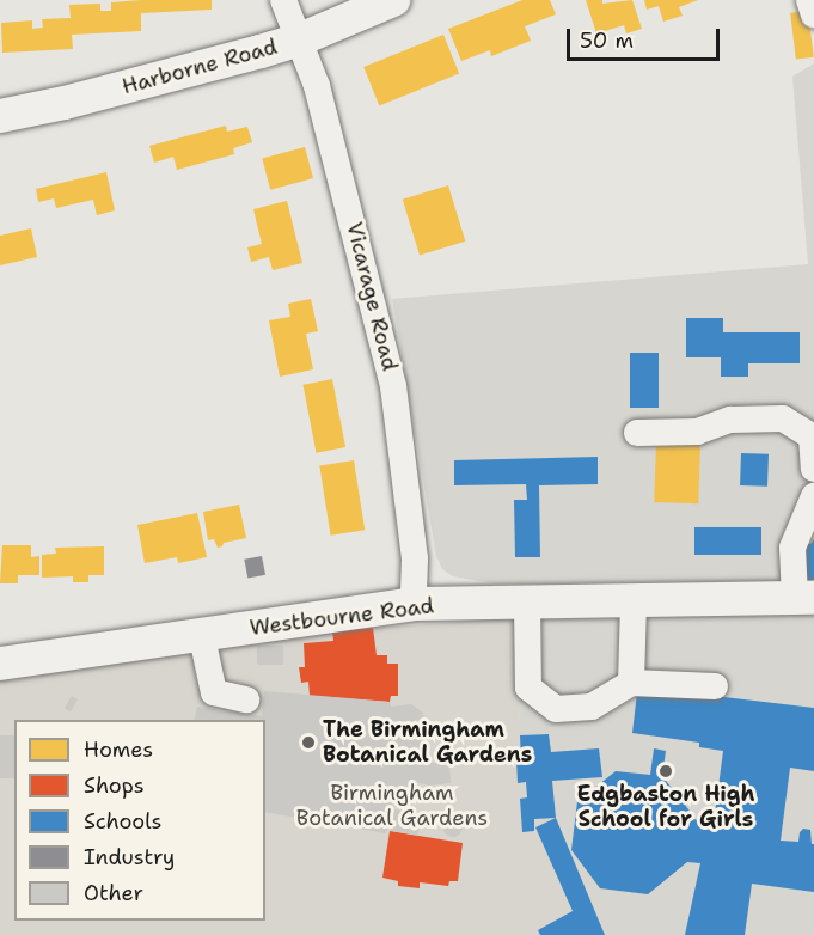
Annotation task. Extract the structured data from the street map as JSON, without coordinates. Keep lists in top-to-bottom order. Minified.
{"streets":{"main road":["Harborne Road","Westbourne Road"],"street":["Vicarage Road"]},"crossings":[["Harborne Road","Vicarage Road"],["Vicarage Road","Westbourne Road"]],"parks":["Birmingham Botanical Gardens"],"places":["The Birmingham Botanical Gardens","Edgbaston High School for Girls"],"legend":["Homes","Shops","Schools","Industry","Other"],"scale_bar":"50 m"}
